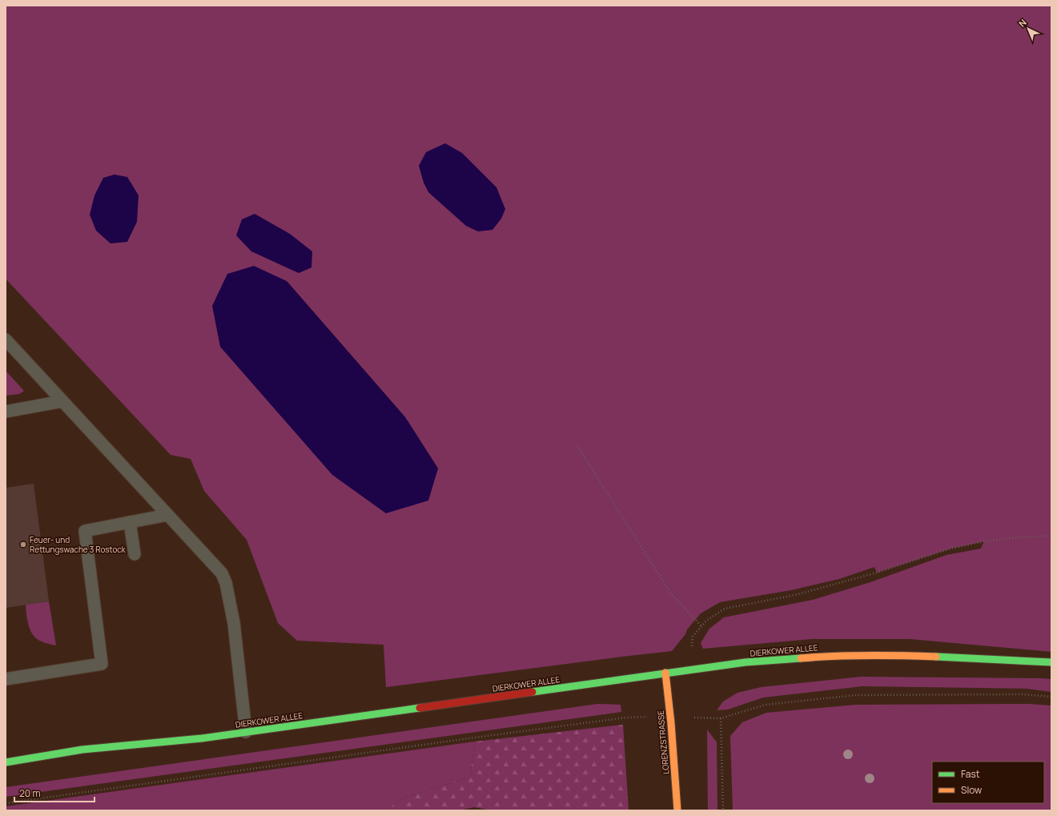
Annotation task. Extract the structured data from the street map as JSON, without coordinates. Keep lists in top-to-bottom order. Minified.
{"streets":{"main road":["DIERKOWER ALLEE","LORENZSTRASSE"]},"crossings":[["DIERKOWER ALLEE","LORENZSTRASSE"]],"places":["Feuer- und Rettungswache 3 Rostock"],"legend":["Fast","Slow"],"scale_bar":"20 m","north":"top left"}
